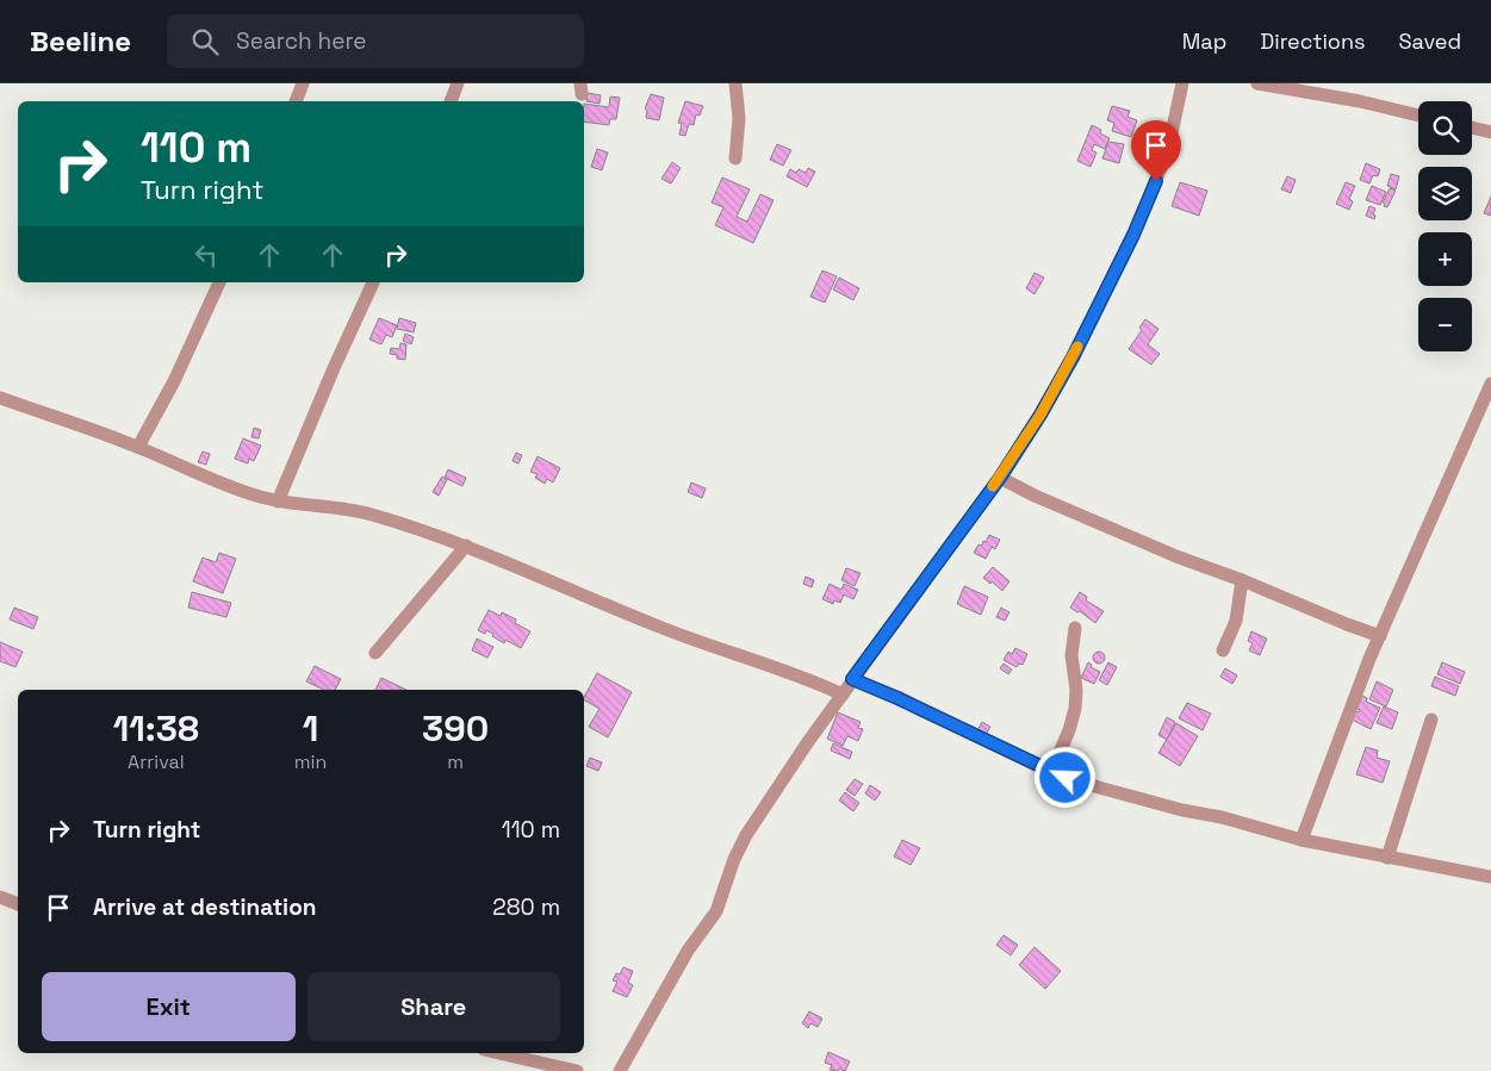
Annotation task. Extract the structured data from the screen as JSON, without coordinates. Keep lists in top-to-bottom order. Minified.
{"page":{"header":"Beeline","search":"Search here","nav":["Map","Directions","Saved"],"map_buttons":["+","−"],"turn":["110 m","Turn right"],"eta":["11:38","Arrival","1","min","390","m"],"list":[{"name":"Turn right","value":"110 m"},{"name":"Arrive at destination","value":"280 m"}],"buttons":["Exit","Share"]}}
